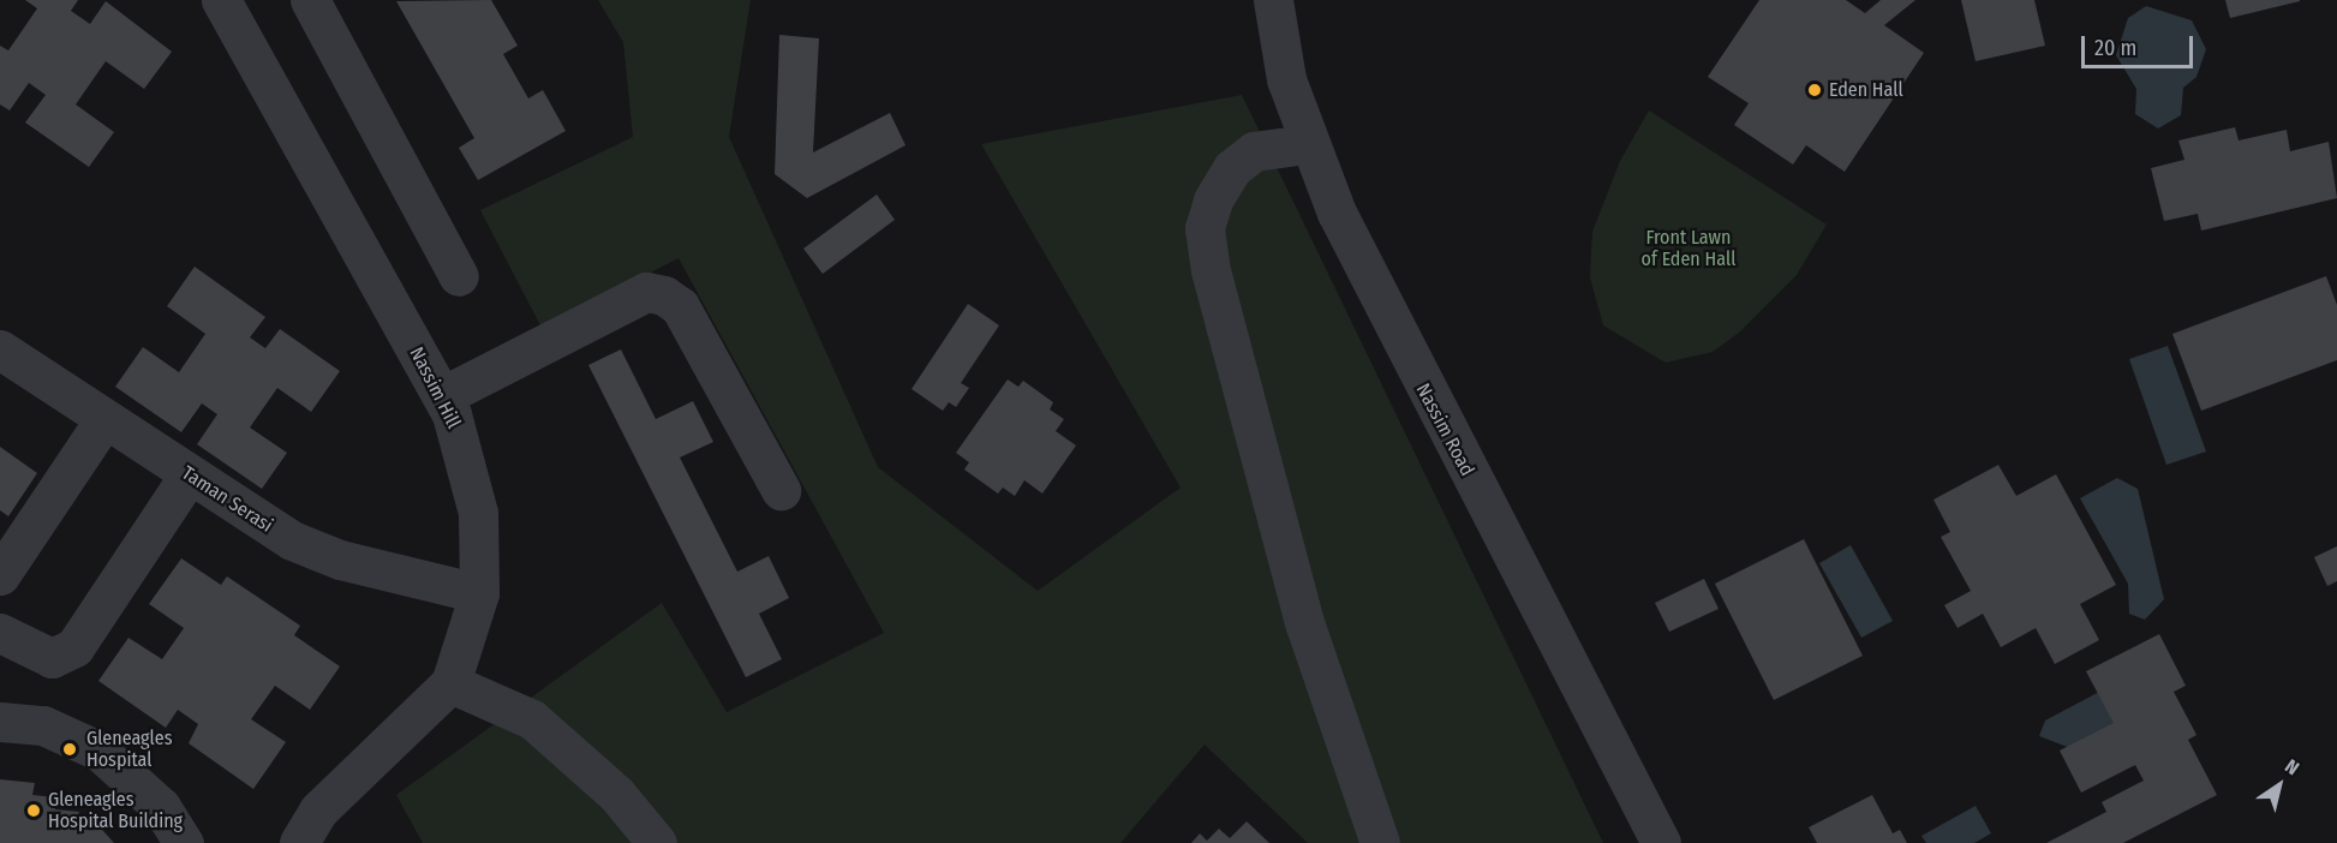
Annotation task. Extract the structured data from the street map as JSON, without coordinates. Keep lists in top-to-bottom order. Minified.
{"streets":{"street":["Nassim Hill","Nassim Road","Taman Serasi"]},"crossings":[["Nassim Hill","Taman Serasi"]],"parks":["Front Lawn of Eden Hall"],"places":["Eden Hall","Gleneagles Hospital","Gleneagles Hospital Building"],"scale_bar":"20 m","north":"top right"}
